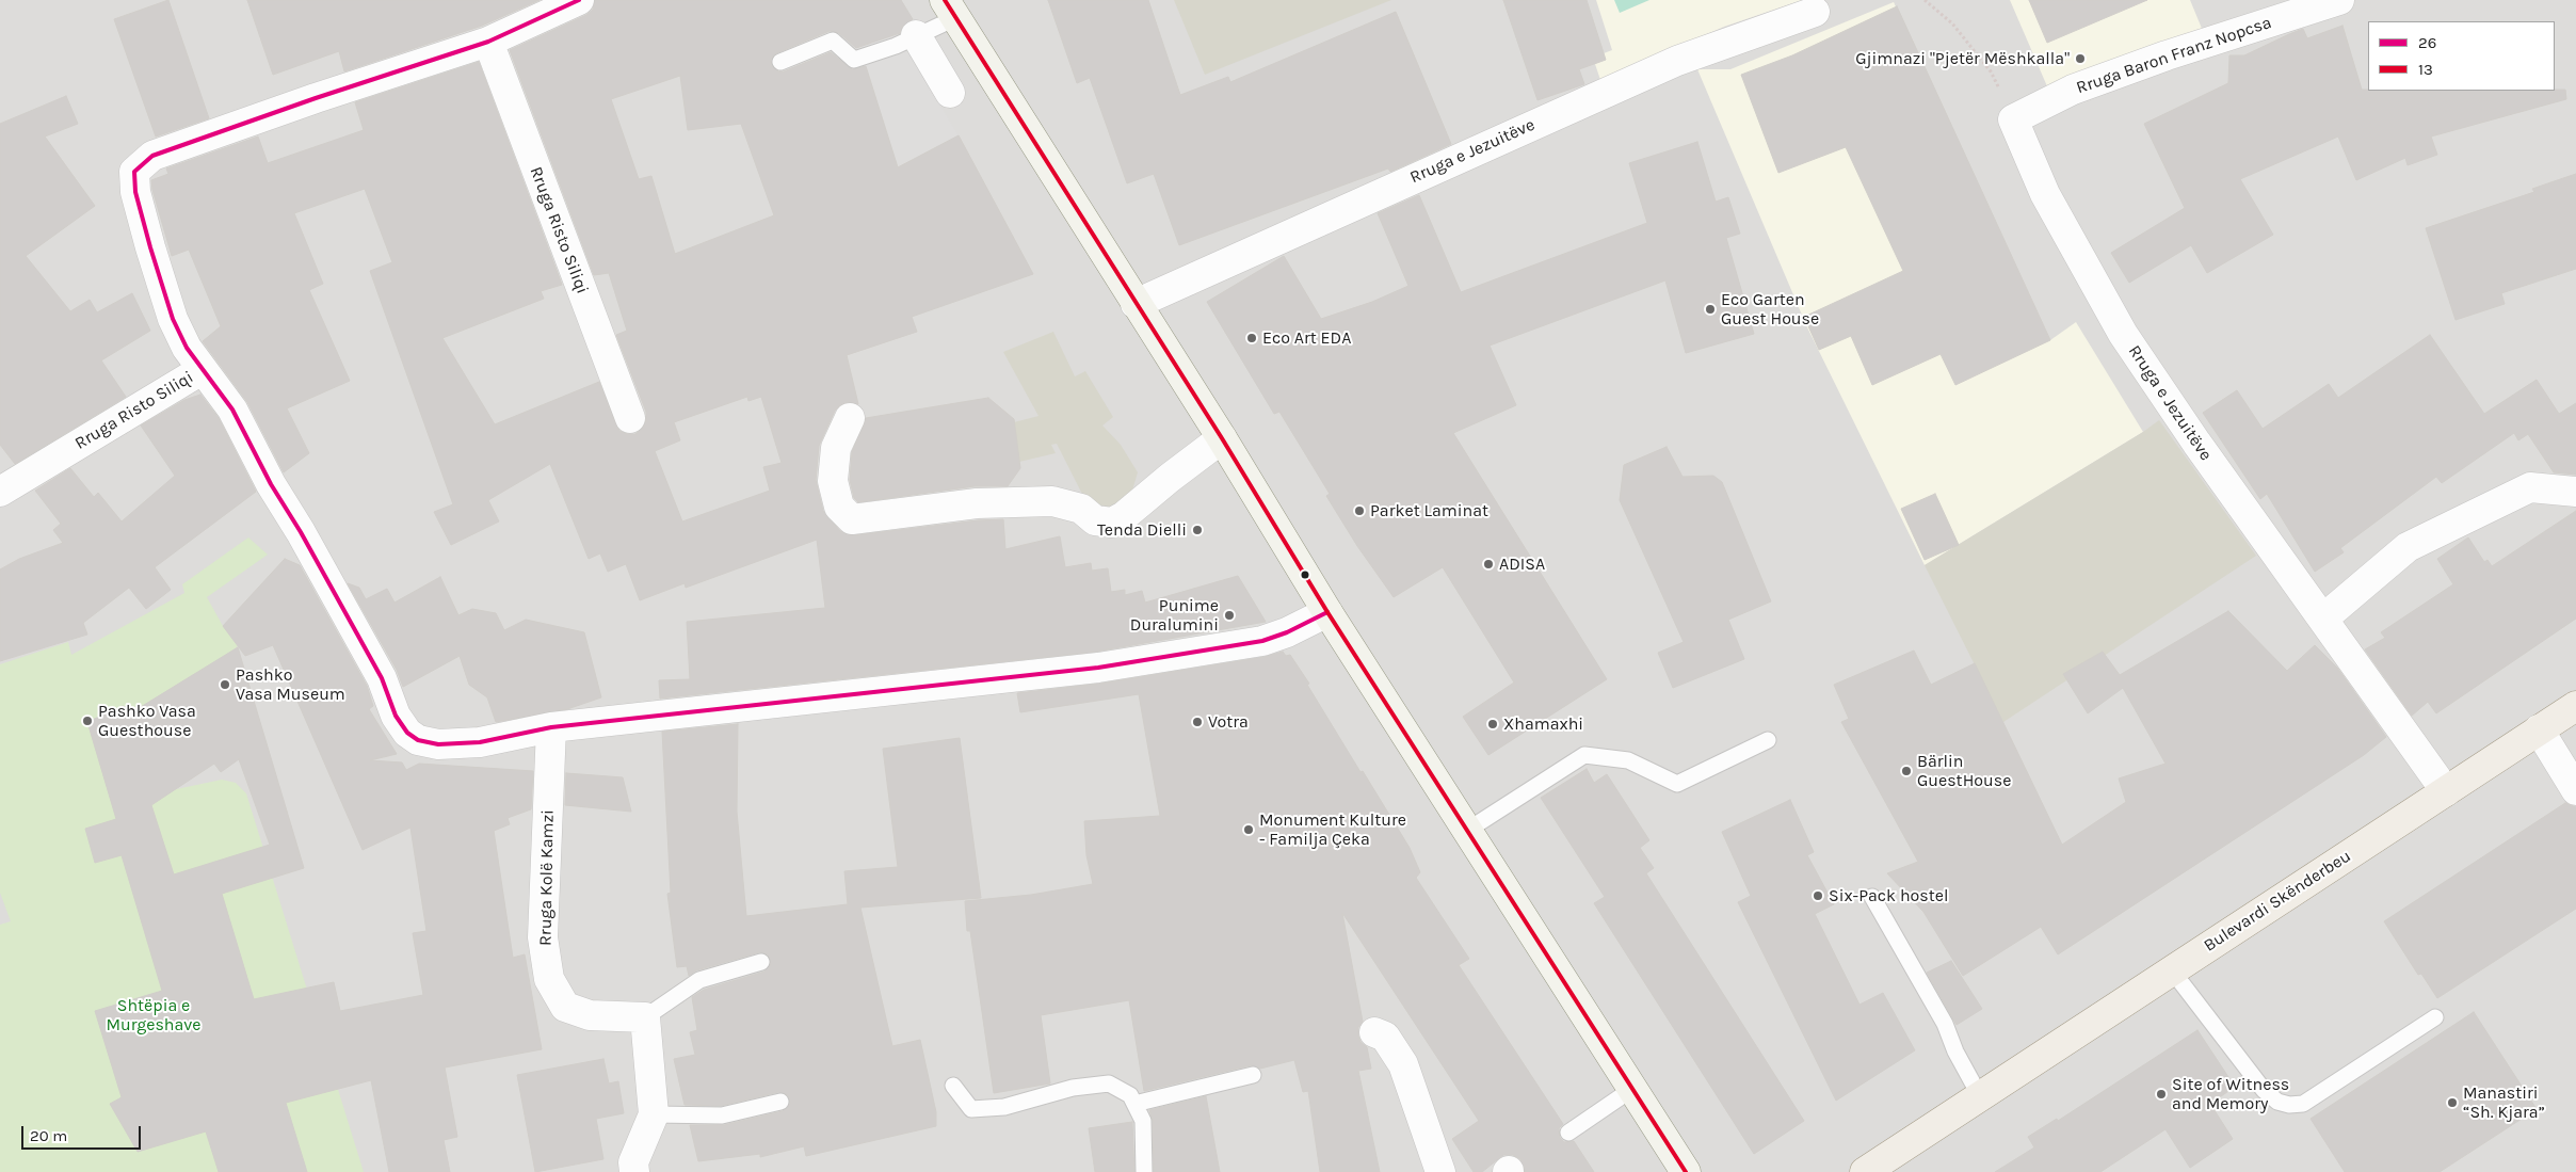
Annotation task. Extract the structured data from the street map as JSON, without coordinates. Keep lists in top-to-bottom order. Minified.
{"streets":{"main road":["Bulevardi Skënderbeu"],"street":["Rruga Baron Franz Nopcsa","Rruga e Jezuitëve","Rruga Risto Siliqi","Rruga Kolë Kamzi"]},"crossings":[["Rruga Baron Franz Nopcsa","Rruga e Jezuitëve"],["Rruga e Jezuitëve","Bulevardi Skënderbeu"]],"parks":["Shtëpia e Murgeshave"],"places":["Gjimnazi \"Pjetër Mëshkalla\"","Eco Garten Guest House","Eco Art EDA","Parket Laminat","Tenda Dielli","ADISA","Punime Duralumini","Pashko Vasa Museum","Pashko Vasa Guesthouse","Votra","Xhamaxhi","Bärlin GuestHouse","Monument Kulture - Familja Çeka","Six-Pack hostel","Site of Witness and Memory","Manastiri “Sh. Kjara”"],"lines":["transit line 26","transit line 13"],"legend":["26","13"],"scale_bar":"20 m"}
